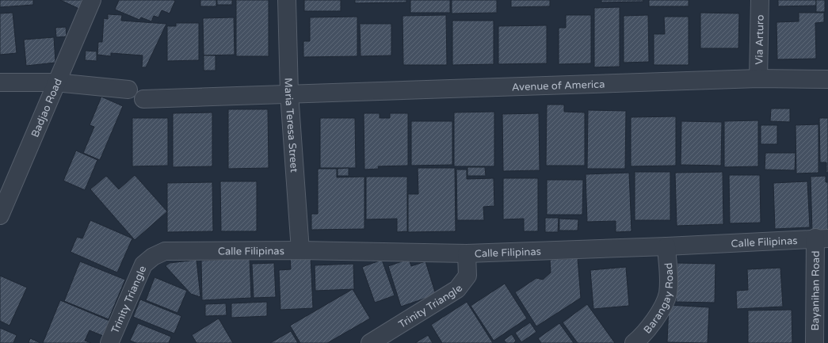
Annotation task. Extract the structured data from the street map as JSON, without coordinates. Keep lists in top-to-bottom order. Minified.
{"streets":{"street":["Via Arturo","Avenue of America","Badjao Road","Maria Teresa Street","Calle Filipinas","Bayanihan Road","Barangay Road","Trinity Triangle"]},"crossings":[["Via Arturo","Avenue of America"],["Avenue of America","Maria Teresa Street"],["Maria Teresa Street","Calle Filipinas"],["Calle Filipinas","Bayanihan Road"],["Calle Filipinas","Barangay Road"],["Calle Filipinas","Trinity Triangle"]]}
